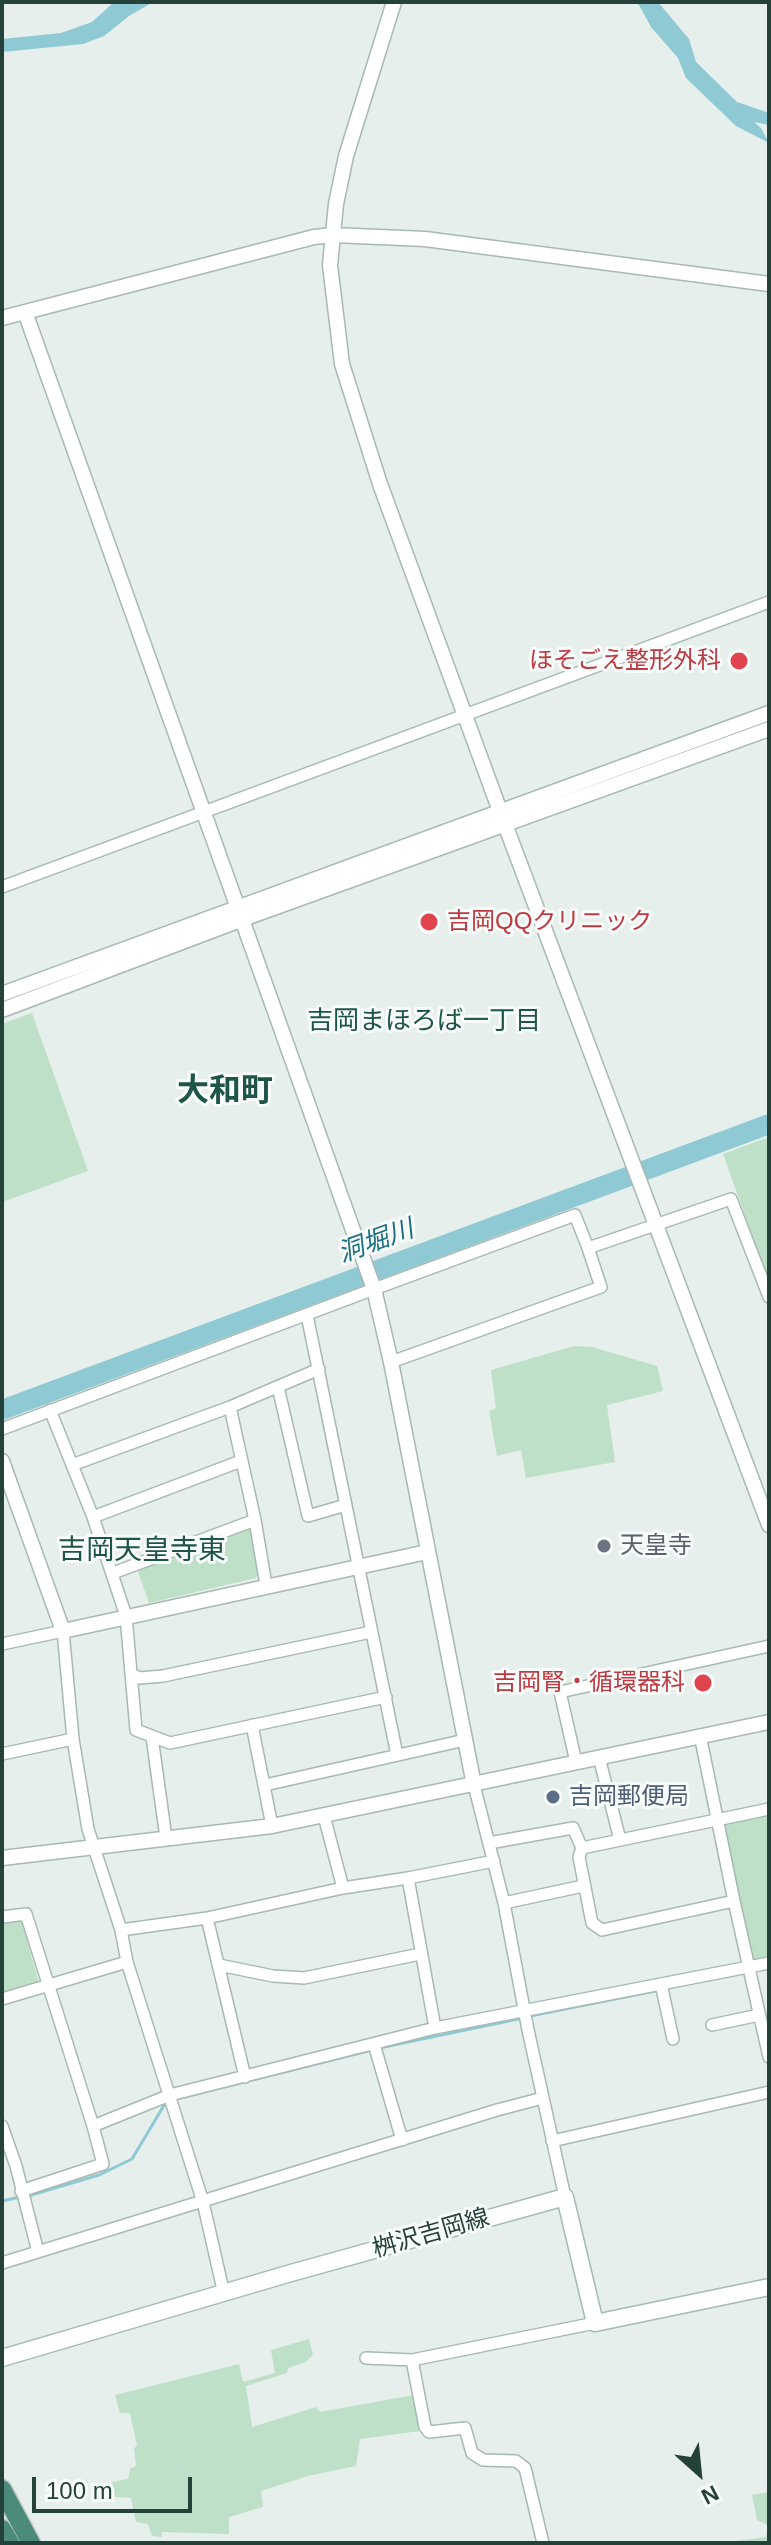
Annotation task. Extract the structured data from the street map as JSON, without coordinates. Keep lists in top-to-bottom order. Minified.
{"streets":{"main road":["桝沢吉岡線"]},"districts":["吉岡まほろば一丁目","大和町","吉岡天皇寺東"],"water":["洞堀川"],"places":["ほそごえ整形外科","吉岡QQクリニック","天皇寺","吉岡腎・循環器科","吉岡郵便局"],"scale_bar":"100 m","north":"bottom right"}
